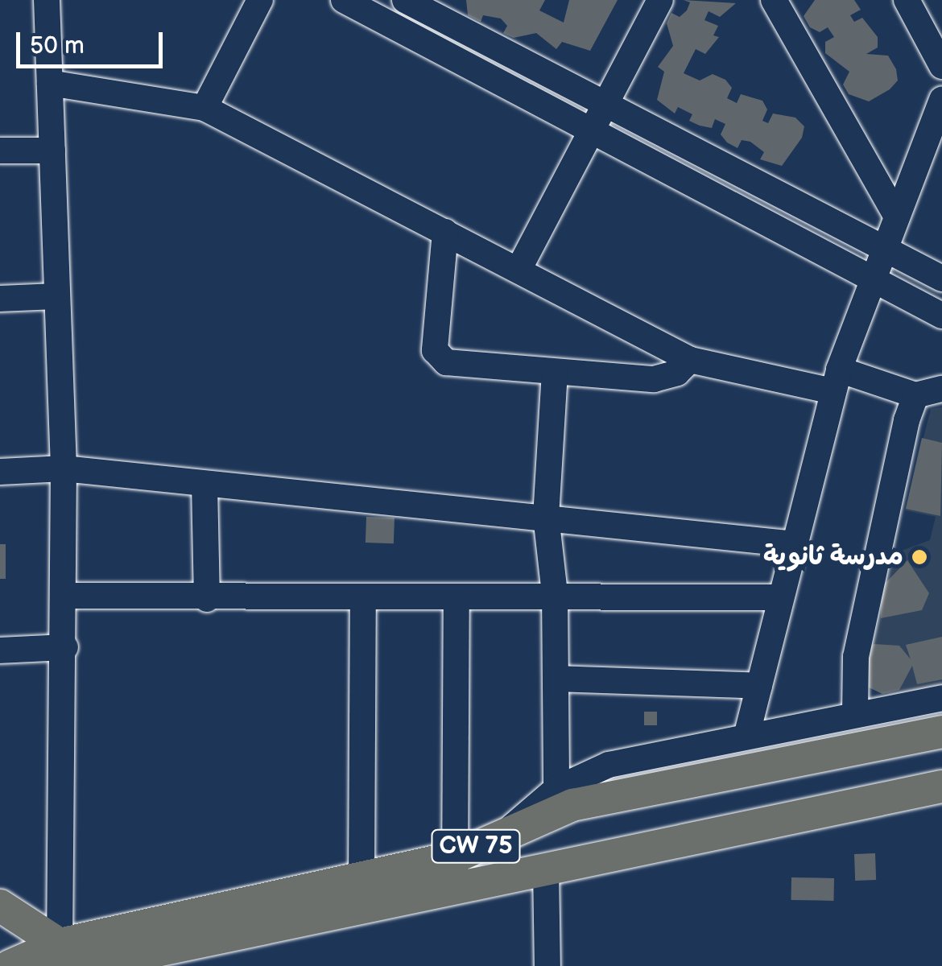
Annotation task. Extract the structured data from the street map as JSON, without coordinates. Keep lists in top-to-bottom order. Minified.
{"streets":{"main road":["CW 75"]},"places":["مدرسة ثانوية"],"scale_bar":"50 m"}
